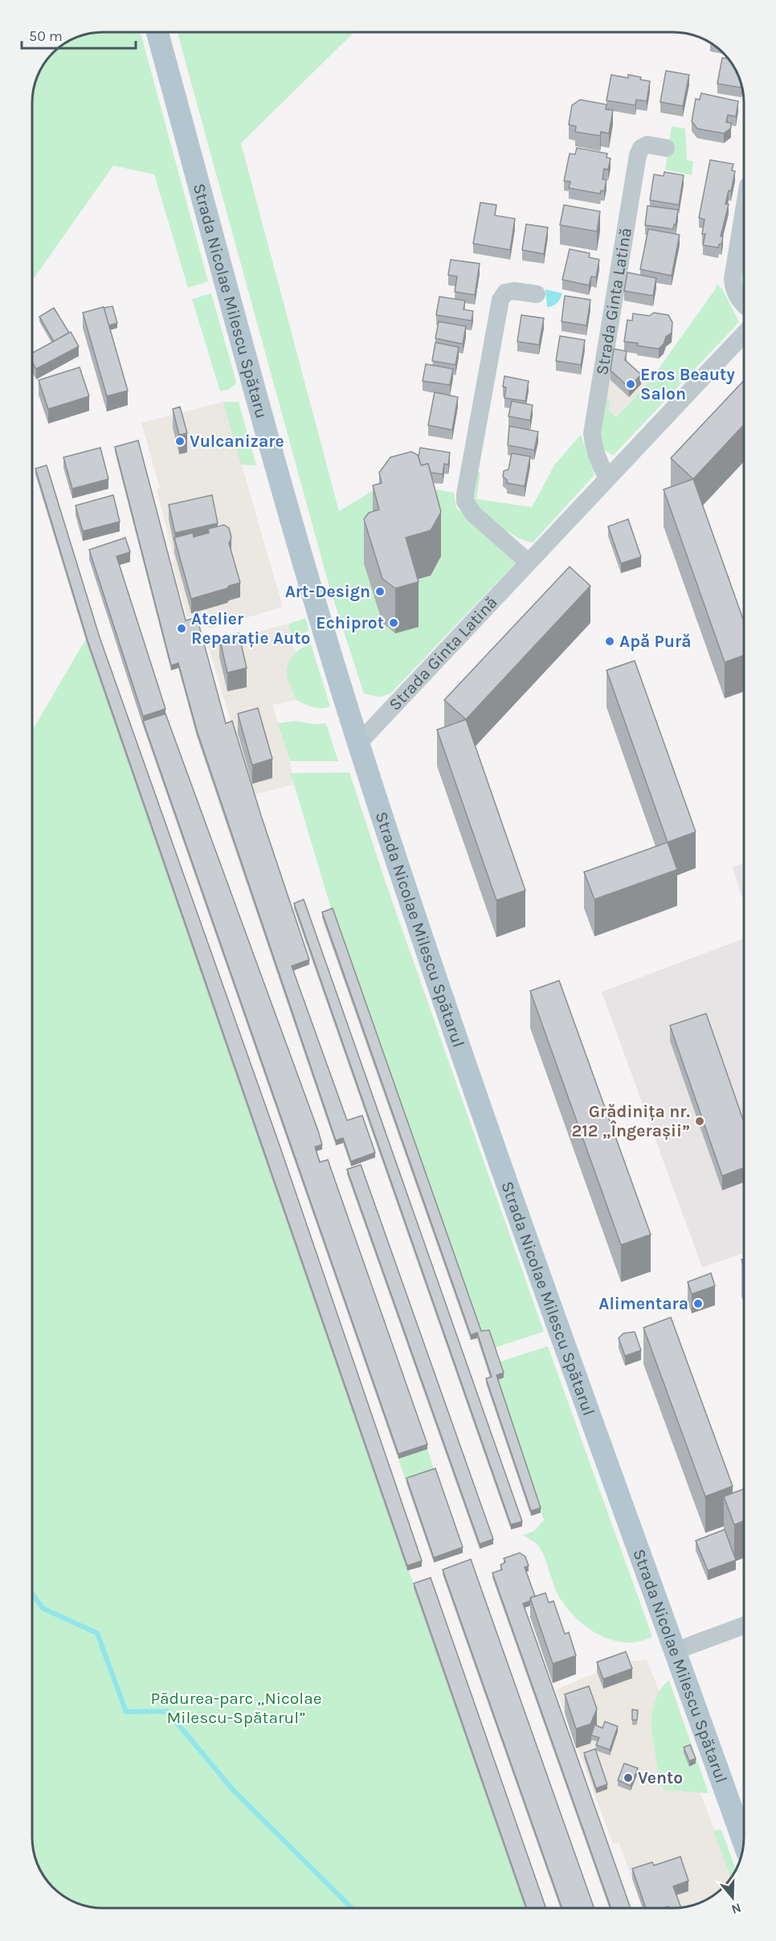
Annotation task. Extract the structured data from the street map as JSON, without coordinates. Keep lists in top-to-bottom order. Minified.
{"streets":{"main road":["Strada Nicolae Milescu Spătaru","Strada Nicolae Milescu Spătarul"],"street":["Strada Ginta Latină"]},"crossings":[["Strada Nicolae Milescu Spătaru","Strada Ginta Latină"],["Strada Nicolae Milescu Spătaru","Strada Nicolae Milescu Spătarul"],["Strada Ginta Latină","Strada Nicolae Milescu Spătarul"]],"parks":["Pădurea-parc „Nicolae Milescu-Spătarul”"],"places":["Eros Beauty Salon","Vulcanizare","Art-Design","Echiprot","Atelier Reparație Auto","Apă Pură","Grădinița nr. 212 „Îngerașii”","Alimentara","Vento"],"scale_bar":"50 m","north":"bottom"}
